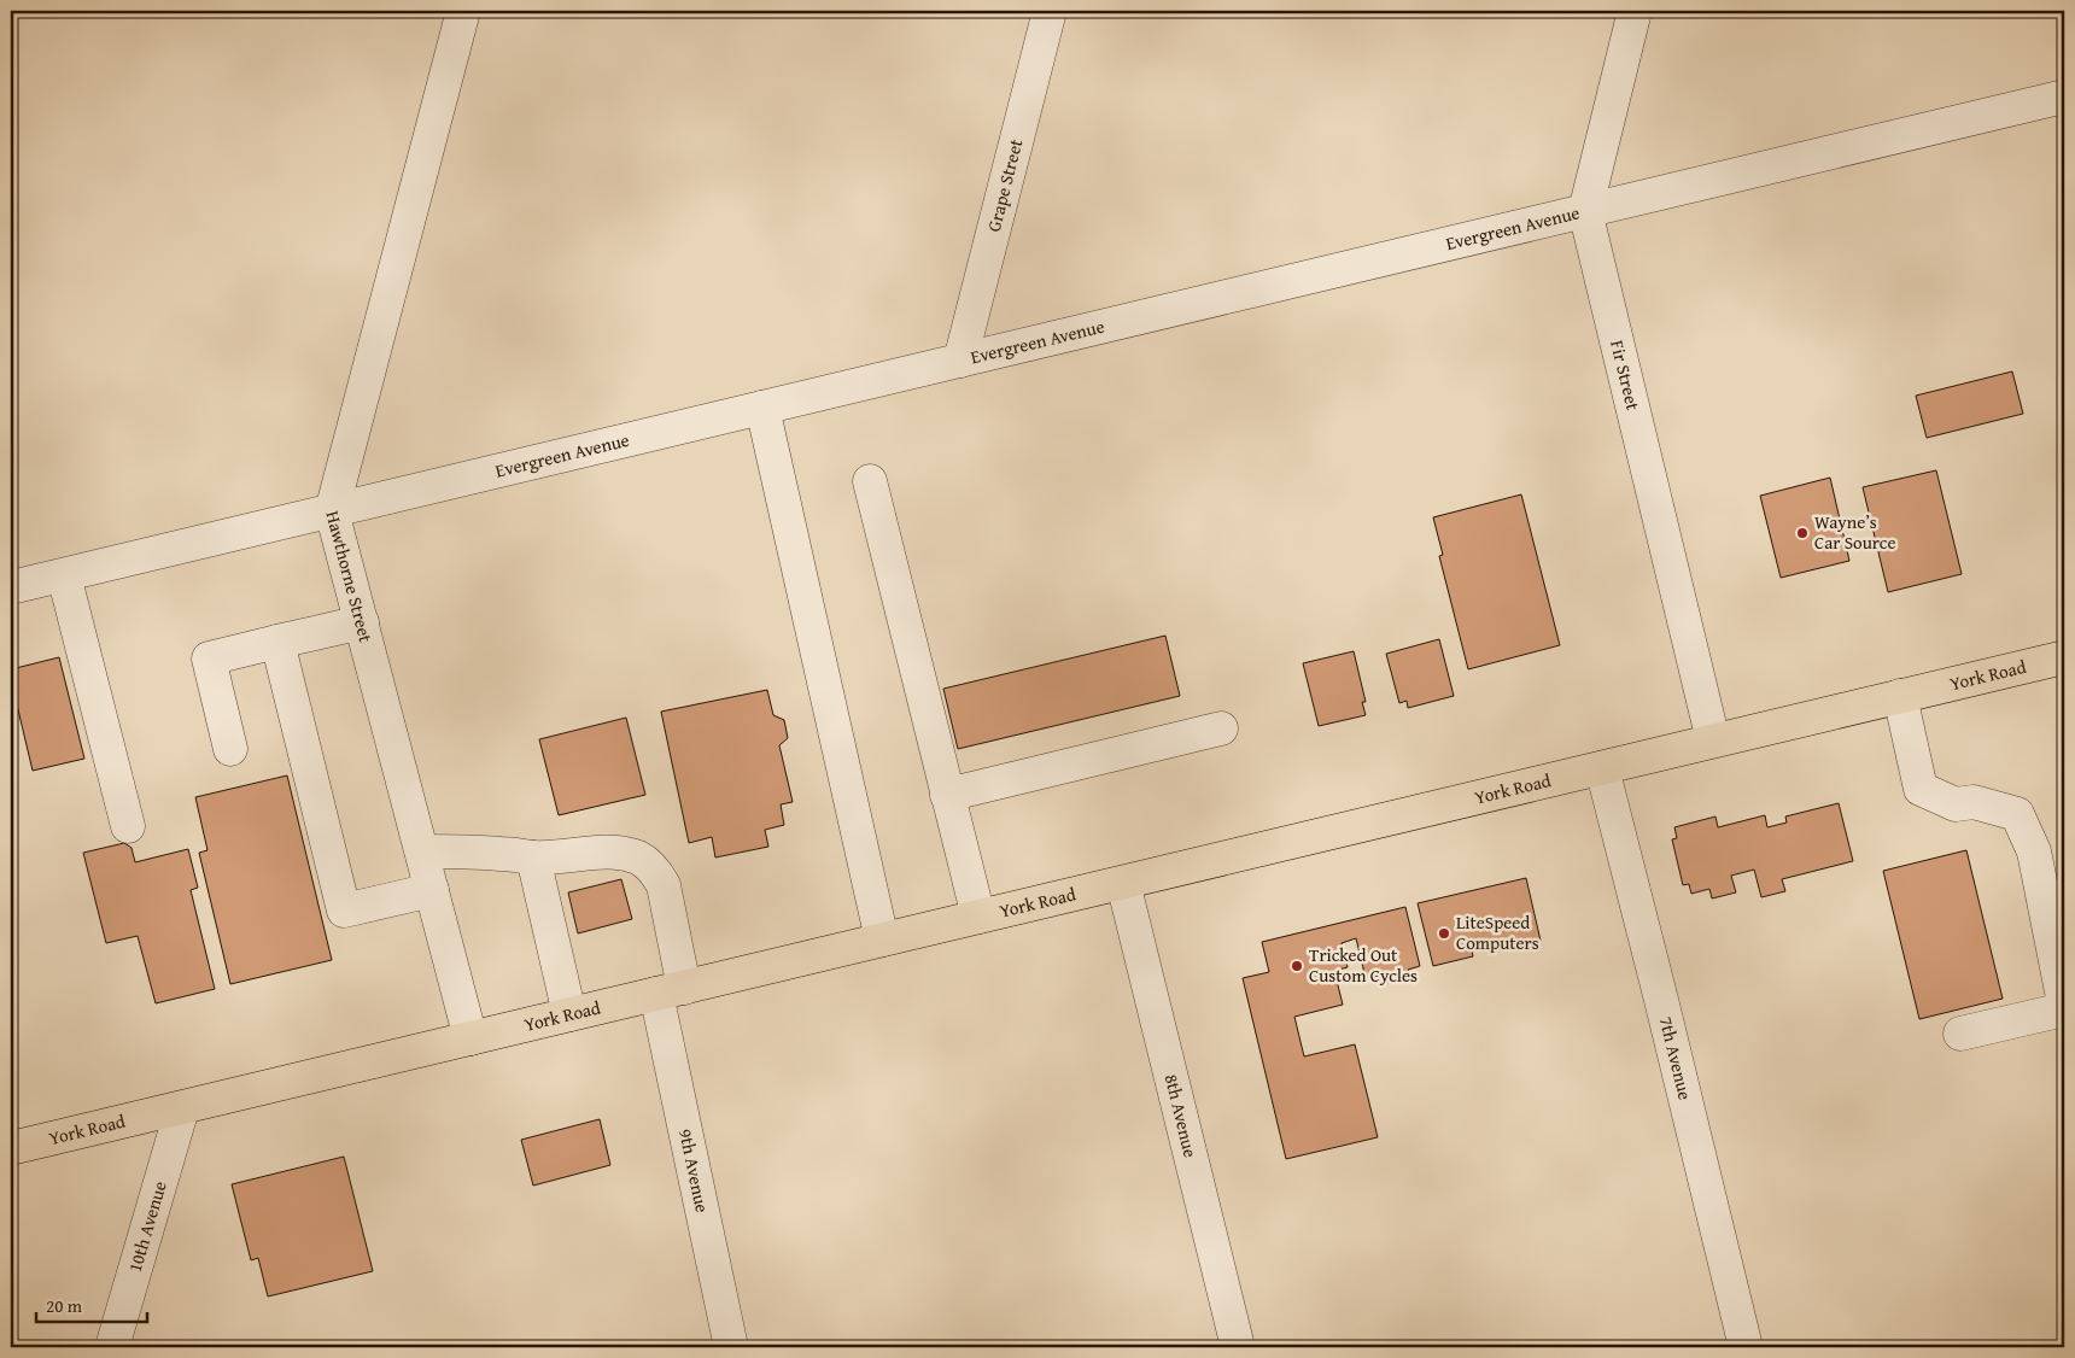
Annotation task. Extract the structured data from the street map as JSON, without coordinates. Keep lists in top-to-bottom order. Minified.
{"streets":{"highway":["York Road"],"street":["Grape Street","Evergreen Avenue","Fir Street","Hawthorne Street","7th Avenue","8th Avenue","9th Avenue","10th Avenue"]},"crossings":[["Grape Street","Evergreen Avenue"],["Evergreen Avenue","Fir Street"],["Evergreen Avenue","Hawthorne Street"],["Fir Street","York Road"],["Hawthorne Street","York Road"],["Hawthorne Street","9th Avenue"],["York Road","7th Avenue"],["York Road","8th Avenue"],["York Road","9th Avenue"],["York Road","10th Avenue"]],"places":["Wayne’s Car Source","LiteSpeed Computers","Tricked Out Custom Cycles"],"scale_bar":"20 m"}
